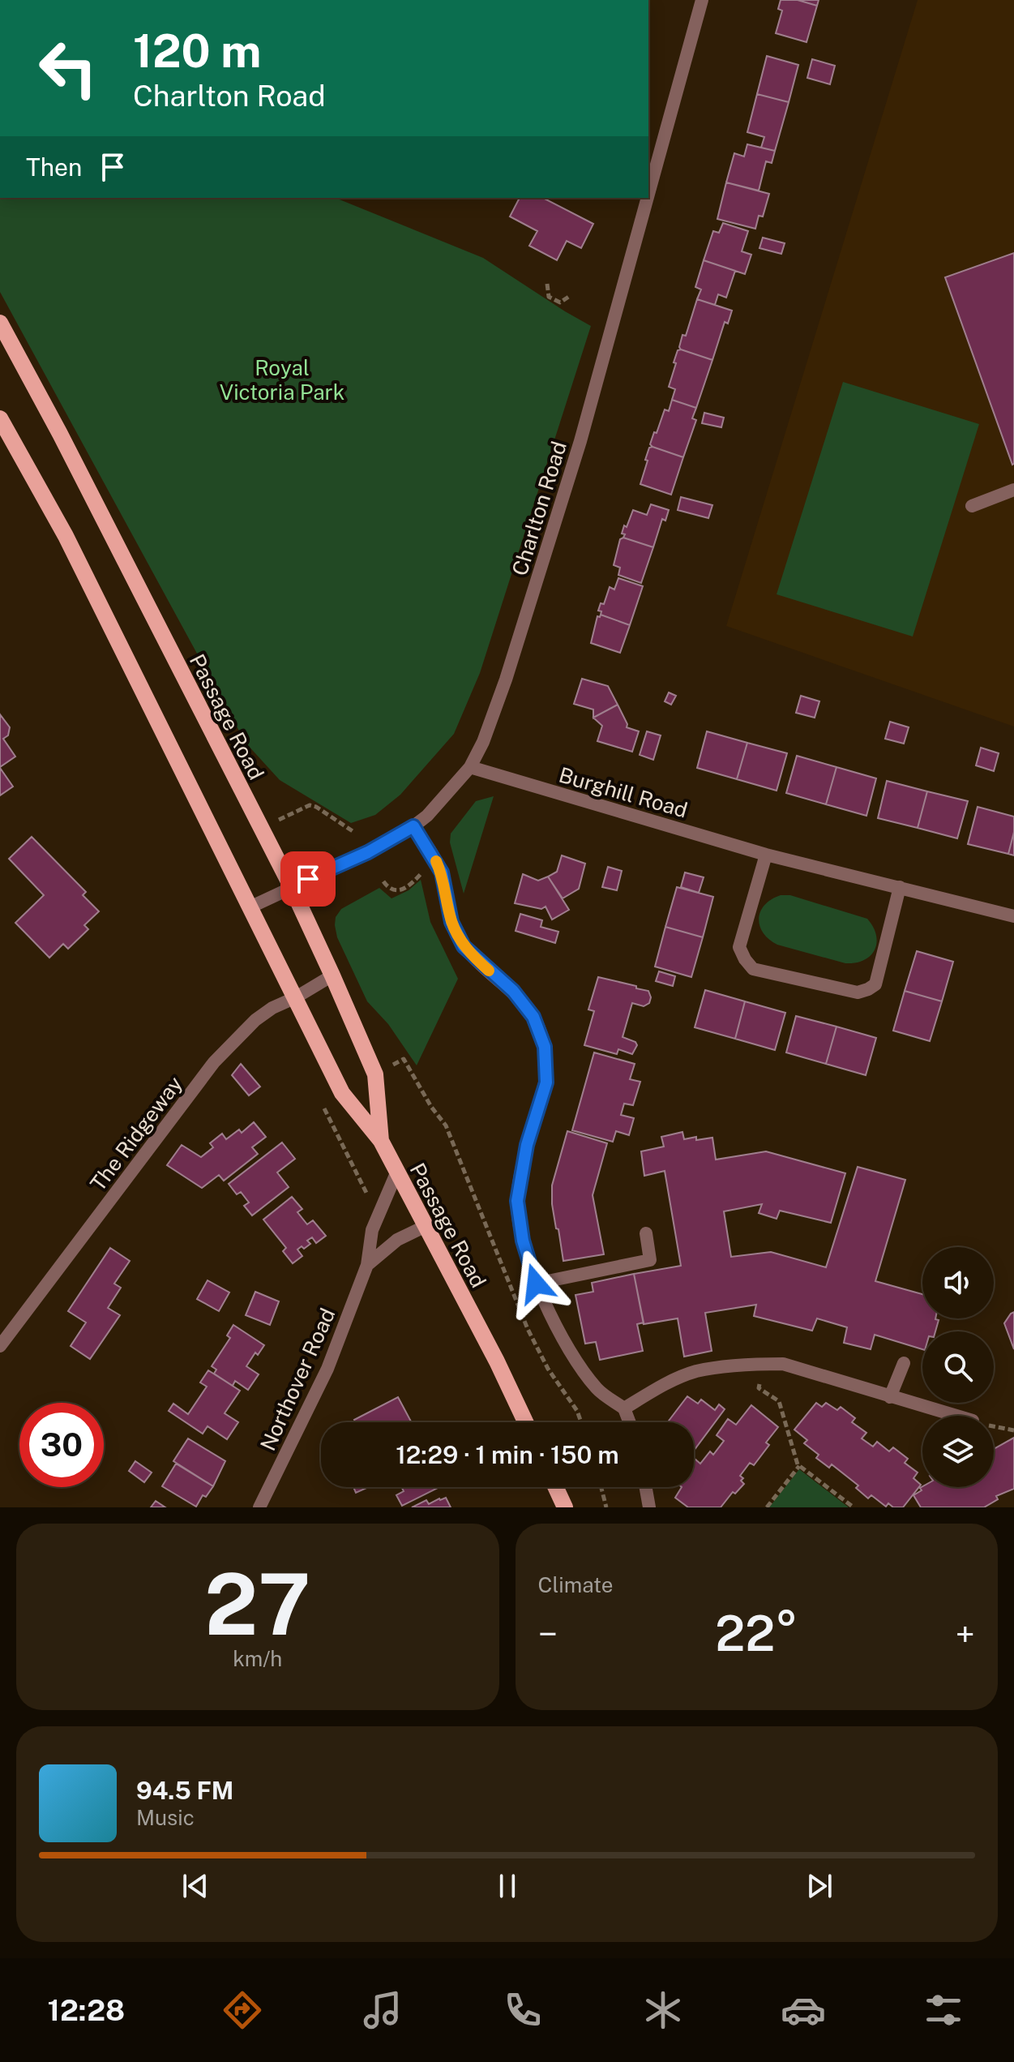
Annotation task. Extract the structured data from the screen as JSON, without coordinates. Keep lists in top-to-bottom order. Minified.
{"streets":{"main road":["Passage Road"],"street":["Charlton Road","Burghill Road","The Ridgeway","Northover Road"]},"crossings":[["Charlton Road","Passage Road"],["Charlton Road","Burghill Road"],["Passage Road","The Ridgeway"],["Passage Road","Northover Road"]],"parks":["Royal Victoria Park"],"page":{"turn":["120 m","Charlton Road"],"then":"Then","limit":"30","trip":"12:29 · 1 min · 150 m","tile":[["27","km/h"],"Climate"],"heat":["−","22°","+"],"song":["94.5 FM","Music"],"tabs":"12:28"}}
